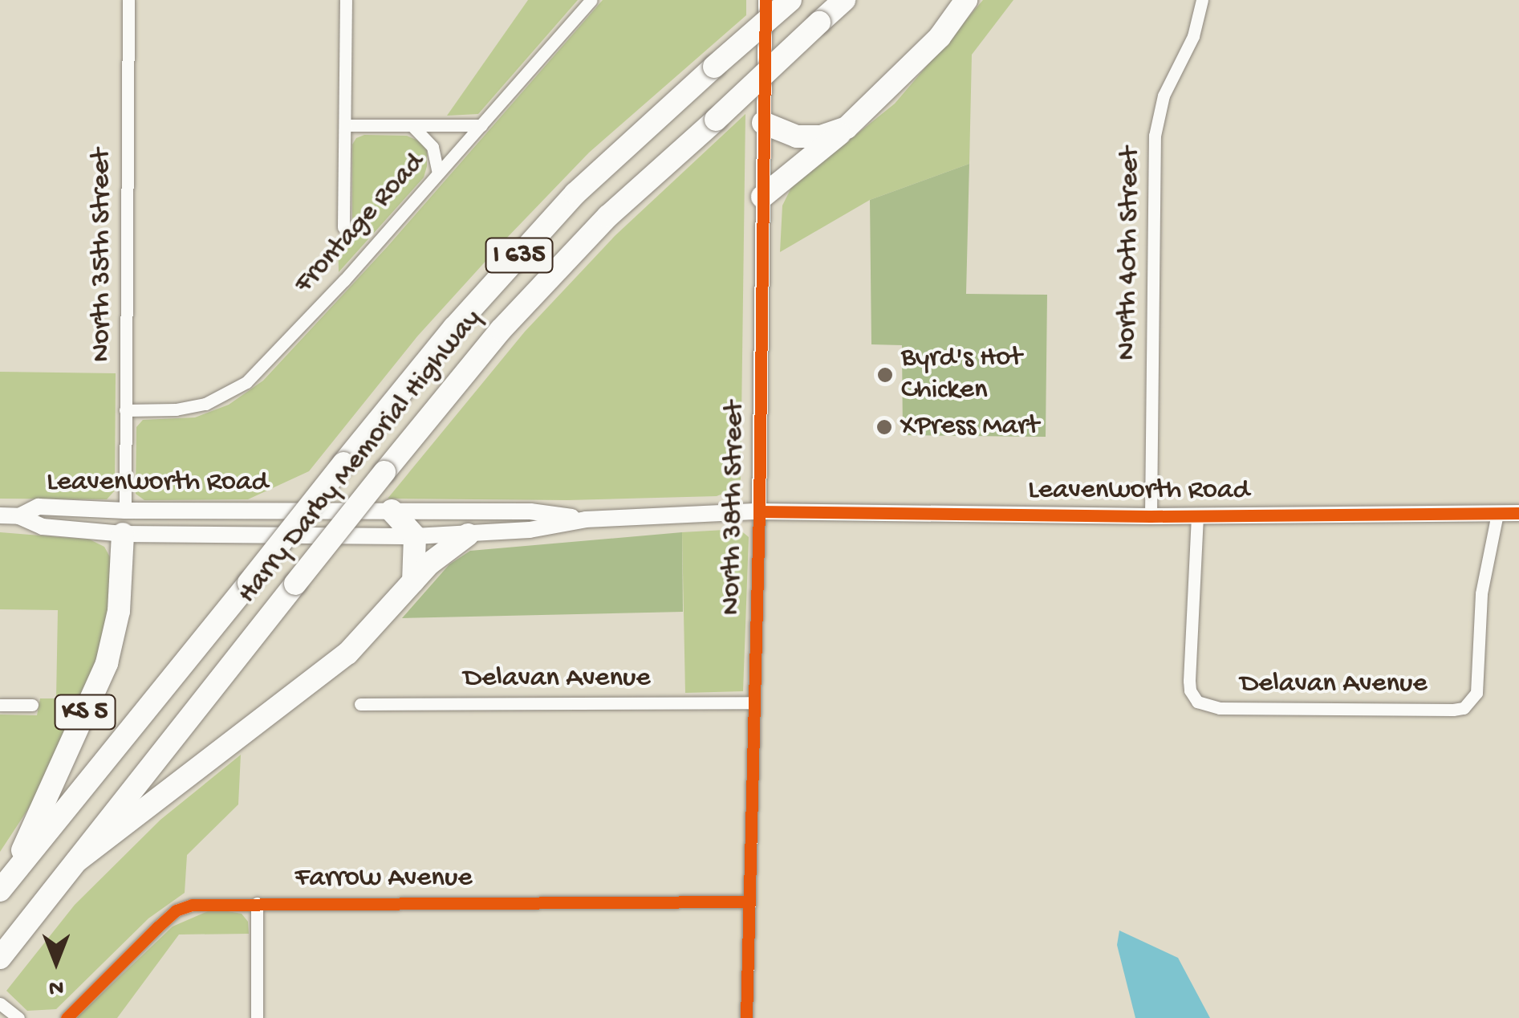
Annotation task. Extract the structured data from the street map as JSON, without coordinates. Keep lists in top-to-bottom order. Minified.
{"streets":{"highway":["I 635","Harry Darby Memorial Highway","KS 5"],"main road":["Leavenworth Road"],"street":["Frontage Road","North 40th Street","North 35th Street","North 38th Street","Delavan Avenue","Farrow Avenue"]},"crossings":[["Frontage Road","North 35th Street"],["North 40th Street","Leavenworth Road"],["North 35th Street","Leavenworth Road"],["North 35th Street","KS 5"],["Harry Darby Memorial Highway","KS 5"],["Leavenworth Road","North 38th Street"],["Leavenworth Road","Delavan Avenue"],["Leavenworth Road","KS 5"],["North 38th Street","Delavan Avenue"],["North 38th Street","Farrow Avenue"]],"places":["Byrd's Hot Chicken","XPress Mart"],"north":"bottom"}
